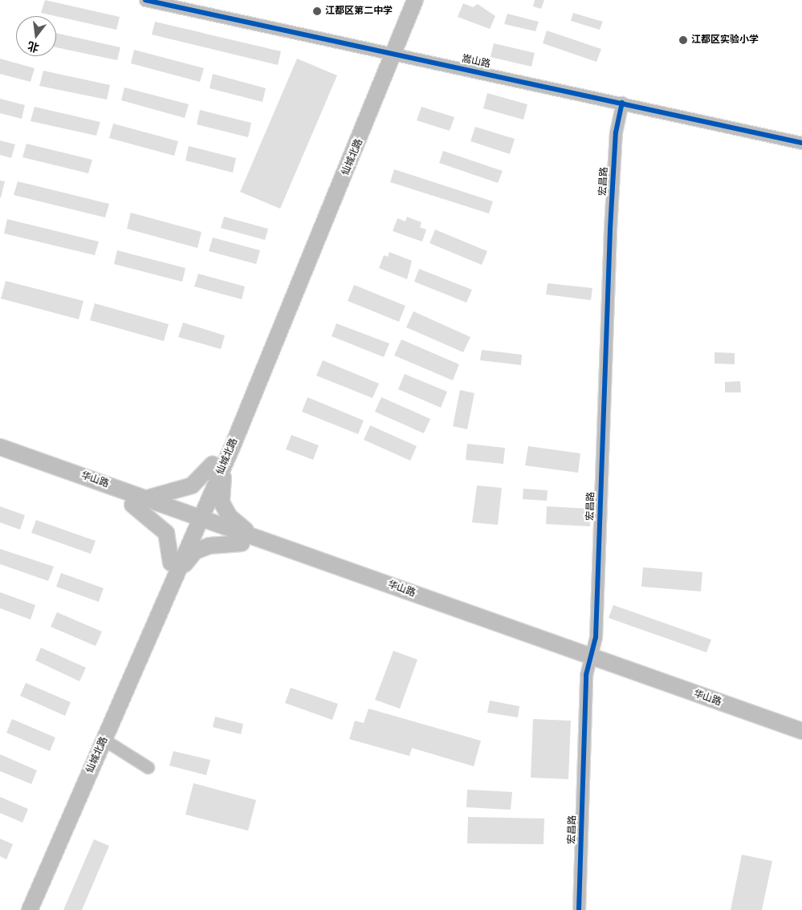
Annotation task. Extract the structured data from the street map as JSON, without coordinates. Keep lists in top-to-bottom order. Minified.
{"streets":{"main road":["仙城北路","华山路"],"street":["嵩山路","宏昌路"]},"crossings":[["嵩山路","仙城北路"],["嵩山路","宏昌路"],["宏昌路","华山路"]],"places":["江都区第二中学","江都区实验小学"],"north":"bottom"}
